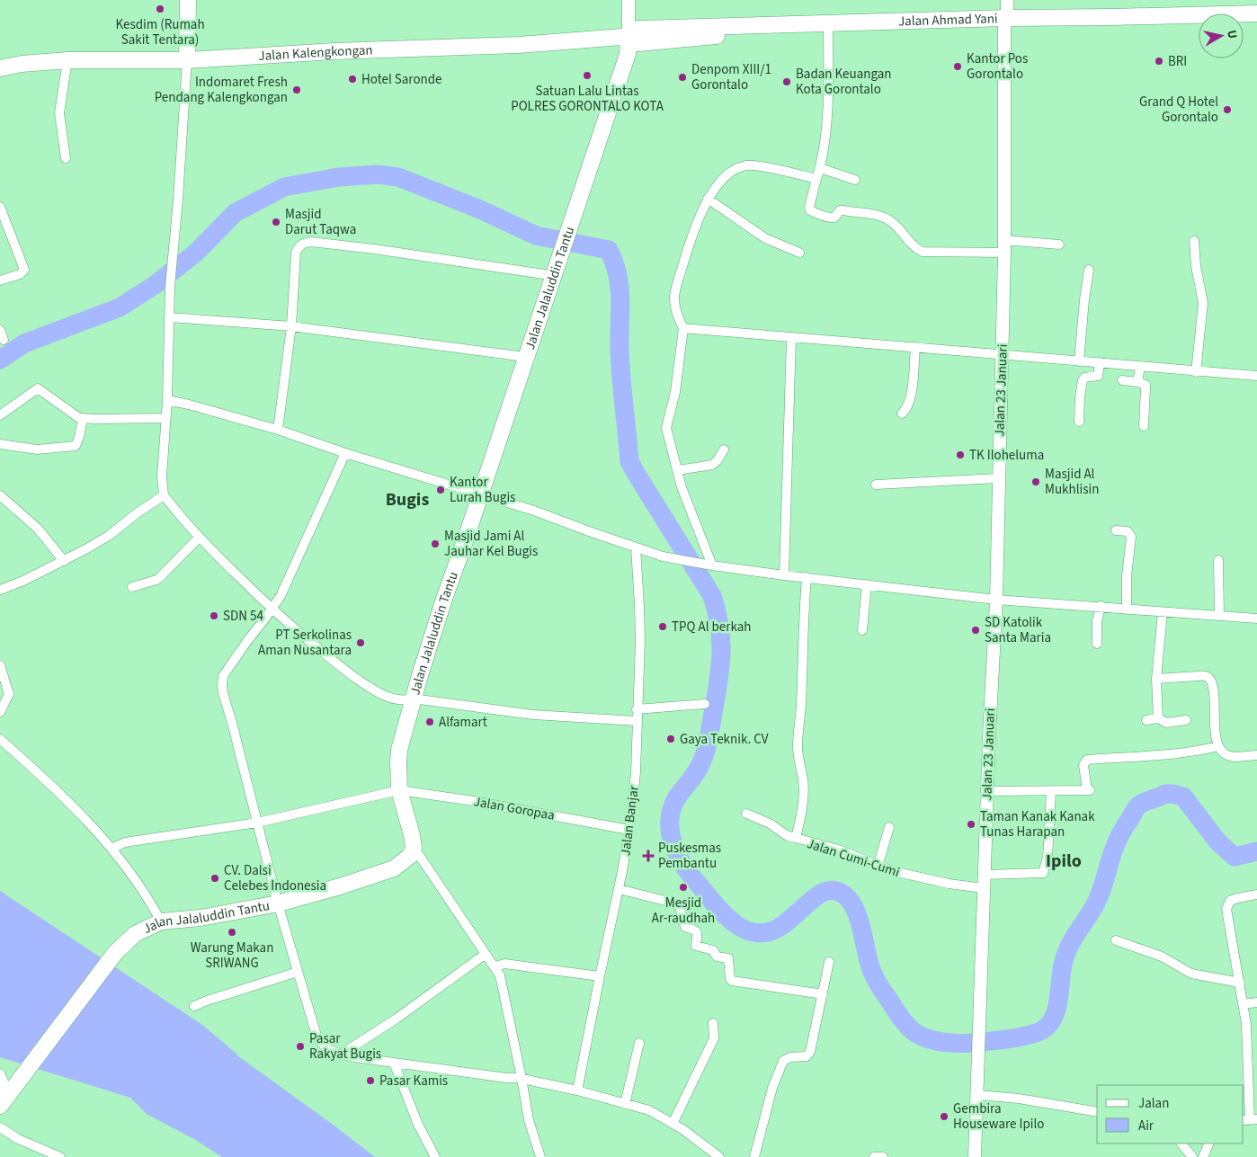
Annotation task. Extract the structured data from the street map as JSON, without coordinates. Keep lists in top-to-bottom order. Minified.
{"streets":{"highway":["Jalan Ahmad Yani","Jalan Kalengkongan","Jalan Jalaluddin Tantu"],"street":["Jalan 23 Januari","Jalan Goropaa","Jalan Banjar","Jalan Cumi-Cumi"]},"crossings":[["Jalan Ahmad Yani","Jalan Kalengkongan"],["Jalan Ahmad Yani","Jalan Jalaluddin Tantu"],["Jalan Ahmad Yani","Jalan 23 Januari"],["Jalan Kalengkongan","Jalan Jalaluddin Tantu"],["Jalan Jalaluddin Tantu","Jalan Goropaa"],["Jalan 23 Januari","Jalan Cumi-Cumi"],["Jalan Goropaa","Jalan Banjar"]],"districts":["Bugis","Ipilo"],"places":{"other":["Kesdim (Rumah Sakit Tentara)","BRI","Kantor Pos Gorontalo","Satuan Lalu Lintas POLRES GORONTALO KOTA","Denpom XIII/1 Gorontalo","Hotel Saronde","Badan Keuangan Kota Gorontalo","Indomaret Fresh Pendang Kalengkongan","Grand Q Hotel Gorontalo","Masjid Darut Taqwa","TK Iloheluma","Masjid Al Mukhlisin","Kantor Lurah Bugis","Masjid Jami Al Jauhar Kel Bugis","SDN 54","TPQ Al berkah","SD Katolik Santa Maria","PT Serkolinas Aman Nusantara","Alfamart","Gaya Teknik. CV","Taman Kanak Kanak Tunas Harapan","CV. Dalsi Celebes Indonesia","Mesjid Ar-raudhah","Warung Makan SRIWANG","Pasar Rakyat Bugis","Pasar Kamis","Gembira Houseware Ipilo"],"health":["Puskesmas Pembantu"]},"legend":["Jalan","Air"],"north":"right"}
